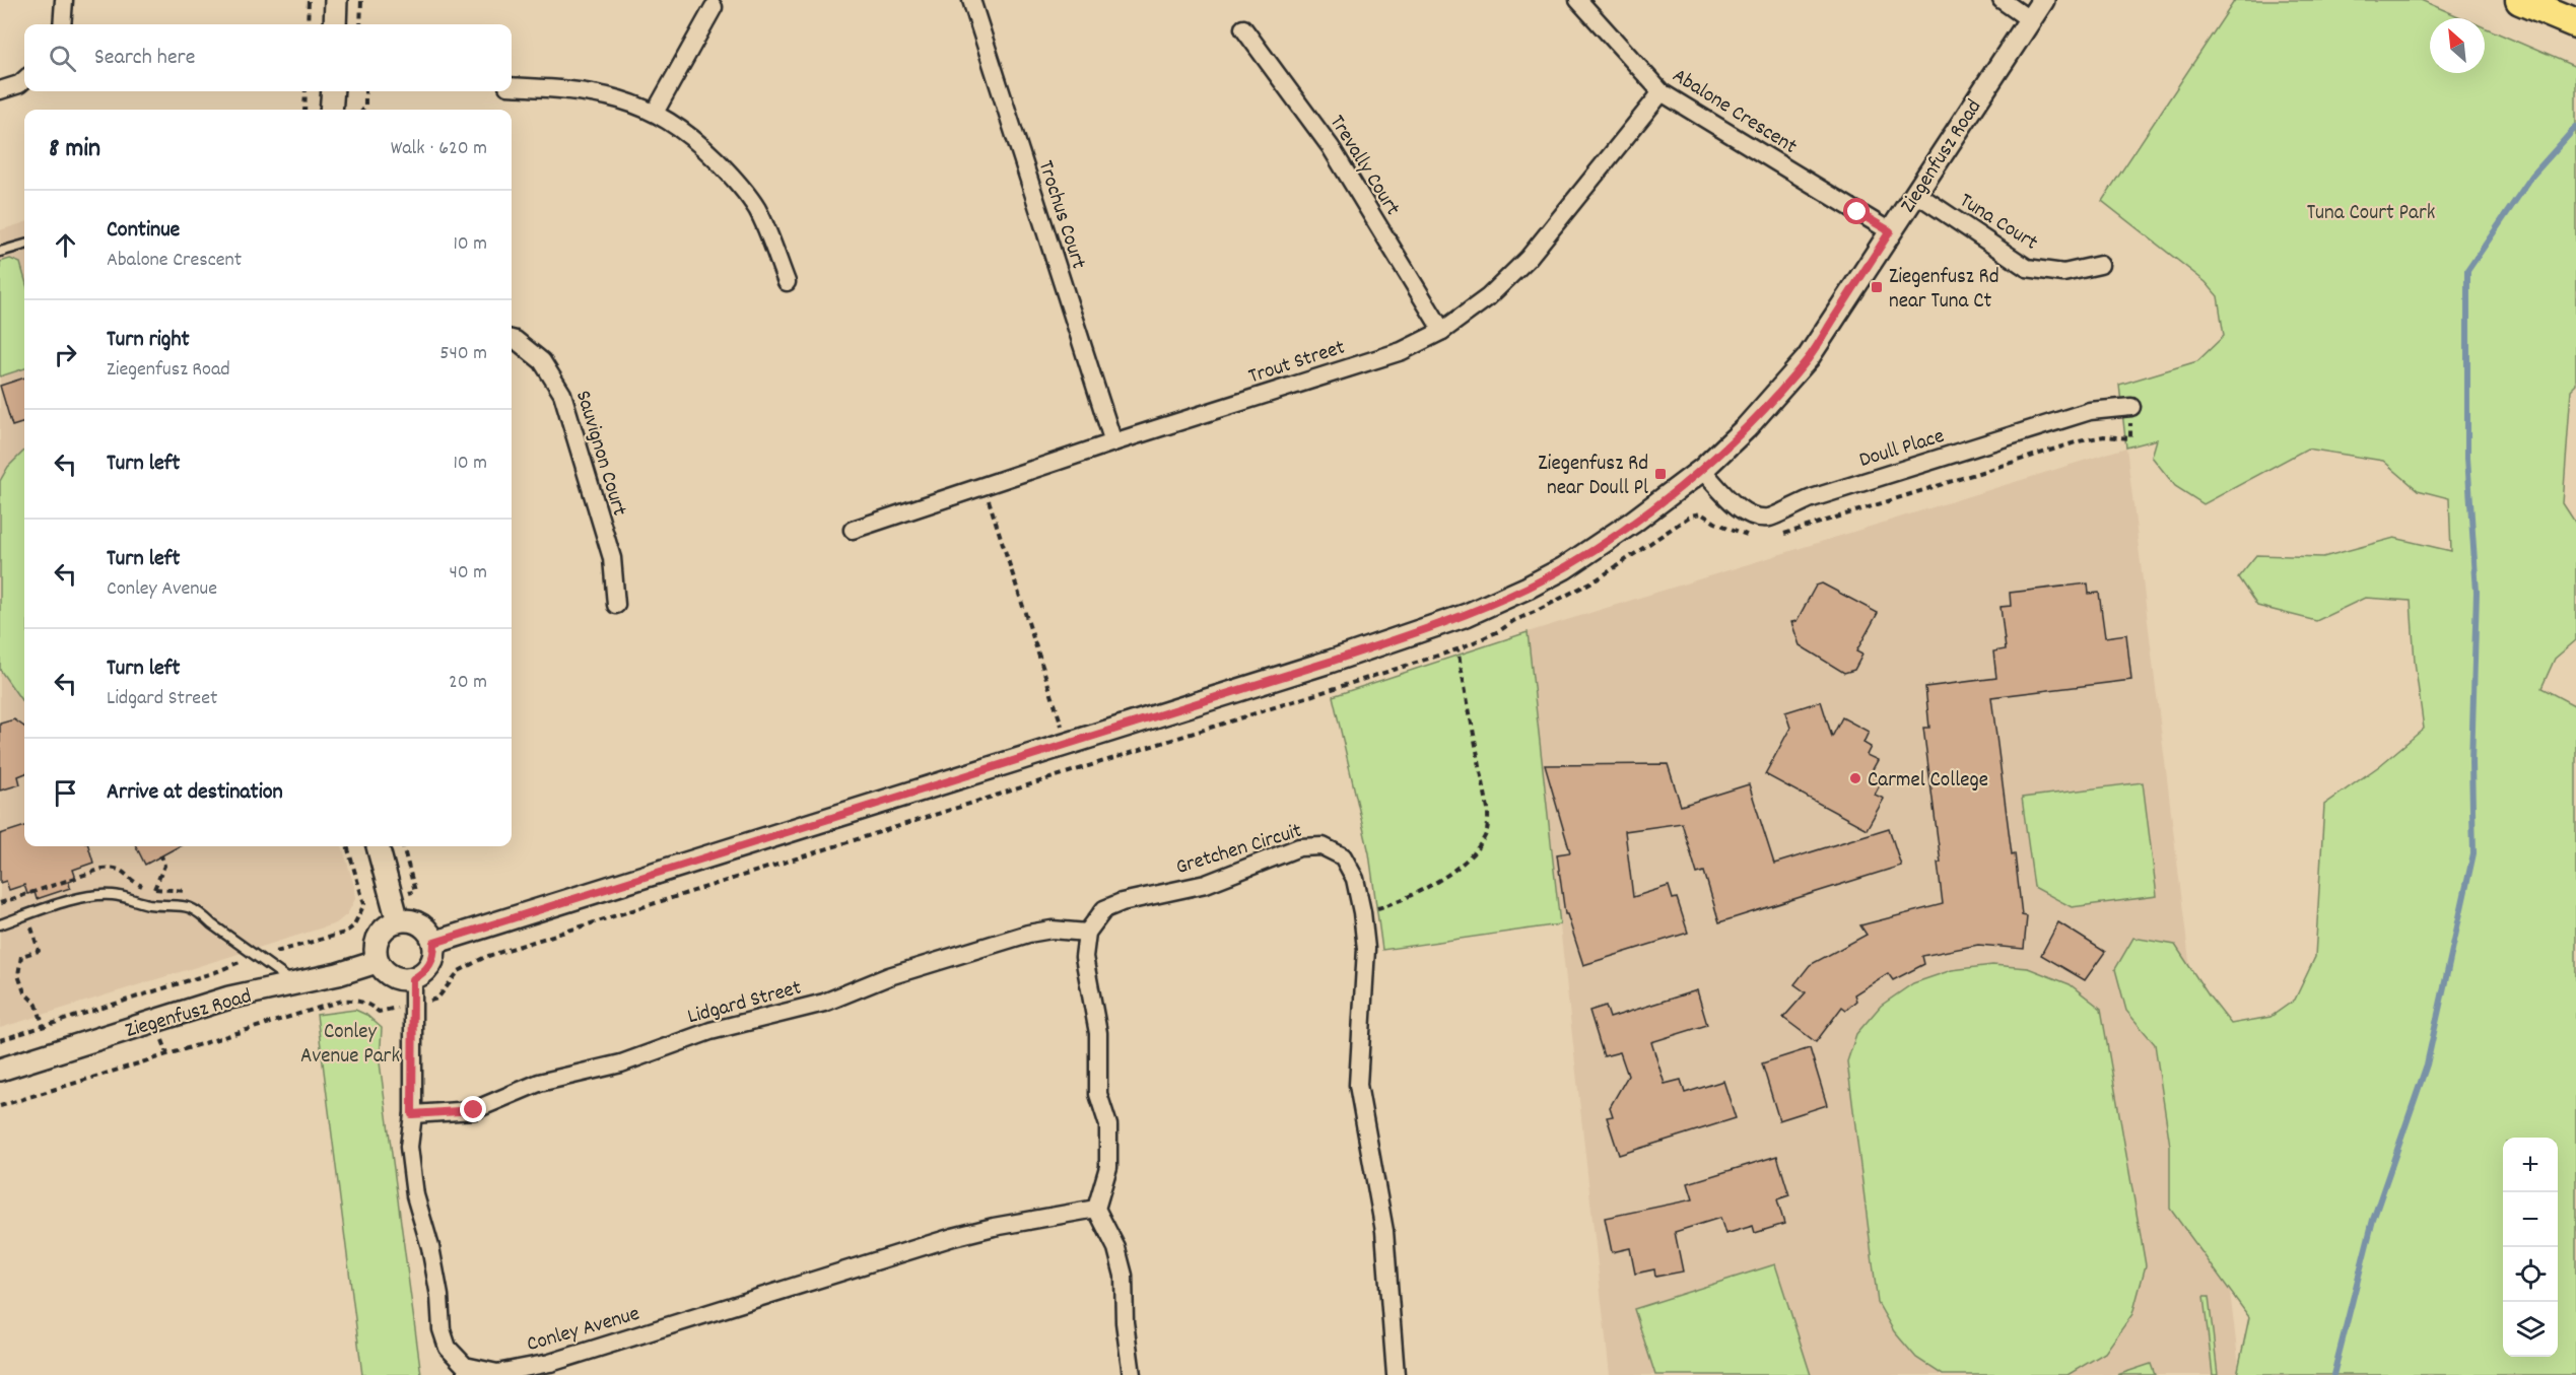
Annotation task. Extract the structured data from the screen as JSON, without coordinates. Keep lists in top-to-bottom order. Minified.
{"streets":{"street":["Abalone Crescent","Ziegenfusz Road","Trevally Court","Trochus Court","Tuna Court","Trout Street","Doull Place","Sauvignon Court","Gretchen Circuit","Lidgard Street","Conley Avenue"]},"crossings":[["Abalone Crescent","Ziegenfusz Road"],["Abalone Crescent","Trout Street"],["Ziegenfusz Road","Tuna Court"],["Ziegenfusz Road","Doull Place"],["Ziegenfusz Road","Conley Avenue"],["Trevally Court","Trout Street"],["Trochus Court","Trout Street"],["Gretchen Circuit","Lidgard Street"],["Lidgard Street","Conley Avenue"]],"parks":["Tuna Court Park","Conley Avenue Park"],"places":{"transit":["Ziegenfusz Rd near Tuna Ct","Ziegenfusz Rd near Doull Pl"],"other":["Carmel College"]},"north":"top left","page":{"search":"Search here","heading":["8 min","Walk · 620 m"],"list":[["Continue","Abalone Crescent","10 m"],["Turn right","Ziegenfusz Road","540 m"],["Turn left","10 m"],["Turn left","Conley Avenue","40 m"],["Turn left","Lidgard Street","20 m"],"Arrive at destination"],"map_buttons":["+","−"]}}
